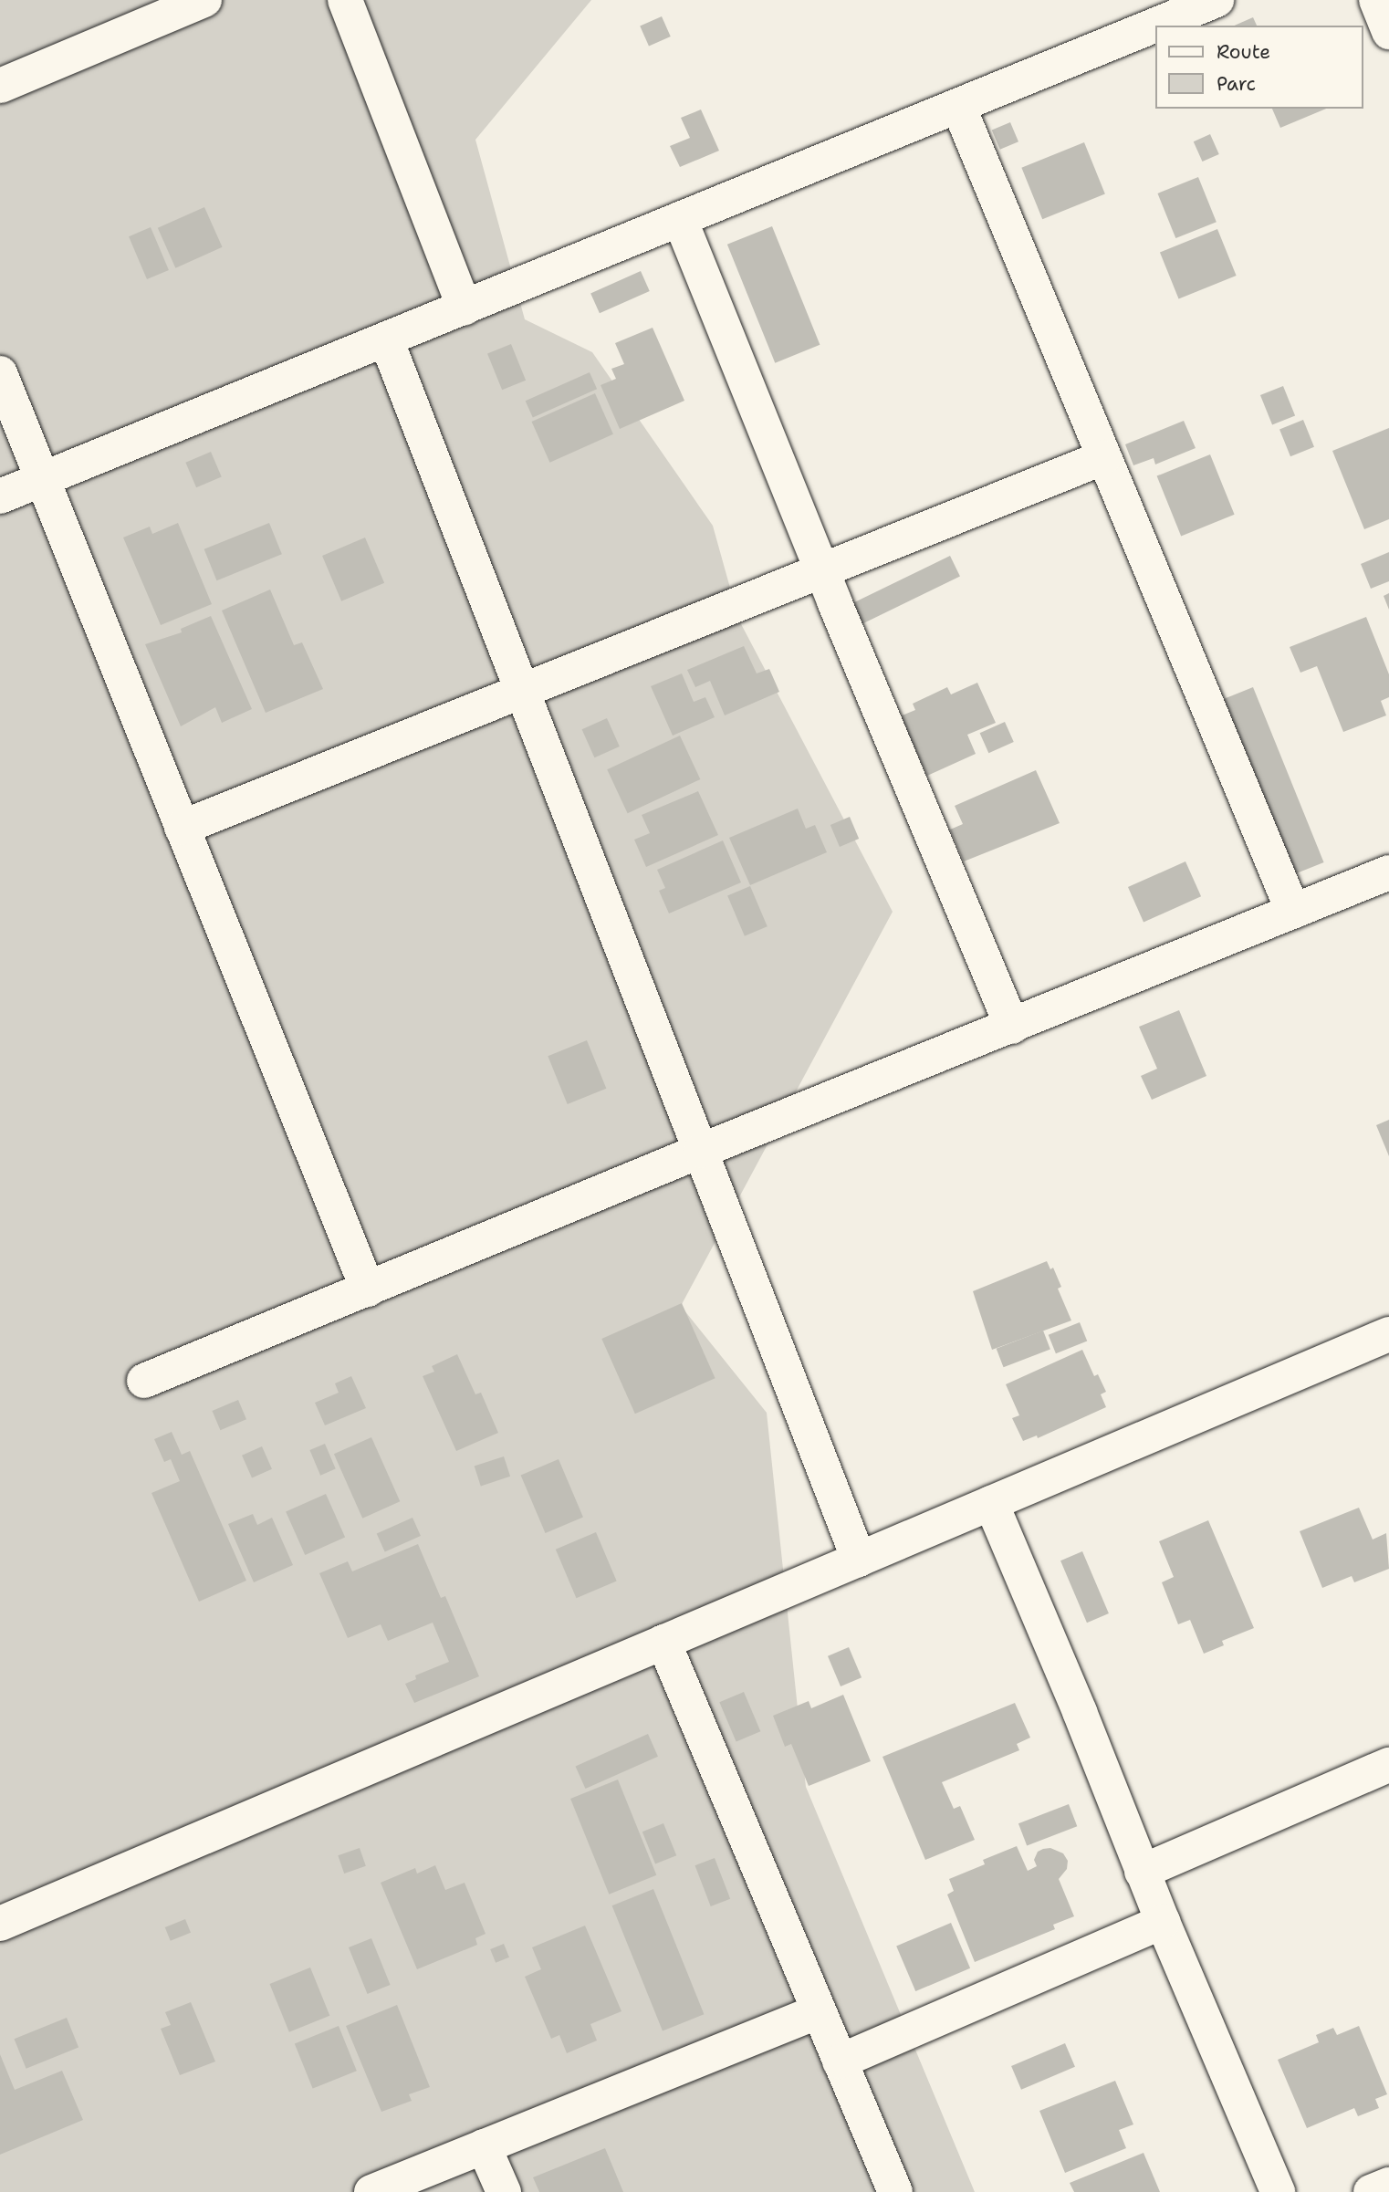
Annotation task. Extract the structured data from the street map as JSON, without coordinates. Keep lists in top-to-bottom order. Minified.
{"legend":["Route","Parc"]}
